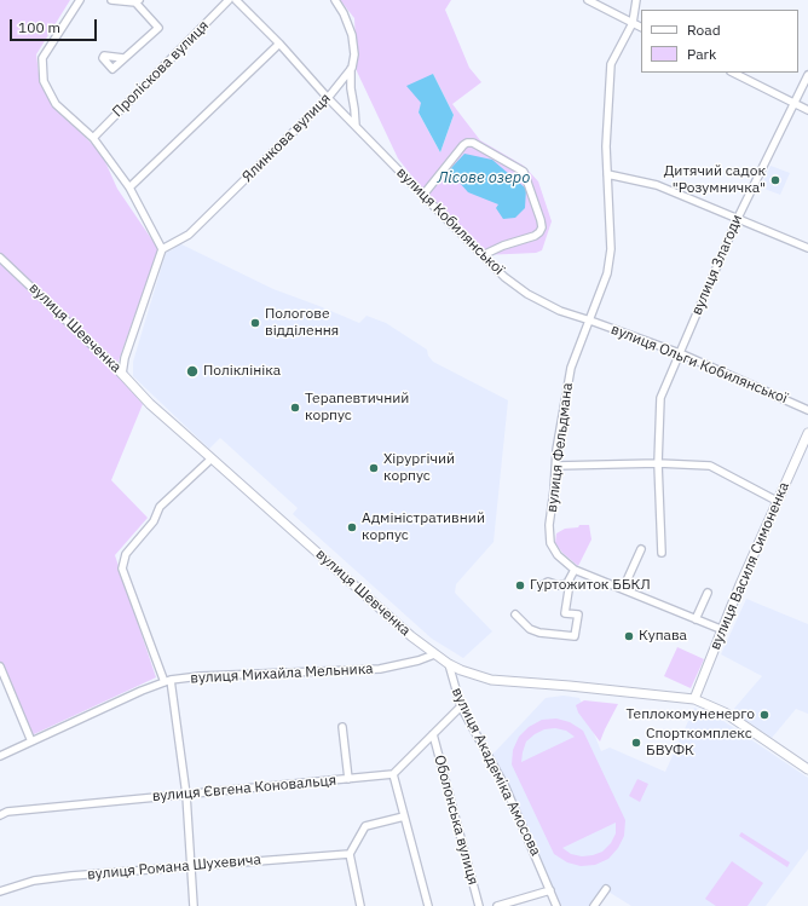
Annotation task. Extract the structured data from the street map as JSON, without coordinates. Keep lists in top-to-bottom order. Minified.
{"streets":{"street":["Проліскова вулиця","Ялинкова вулиця","вулиця Кобилянської","вулиця Злагоди","вулиця Шевченка","вулиця Ольги Кобилянської","вулиця Фельдмана","вулиця Василя Симоненка","вулиця Михайла Мельника","вулиця Академіка Амосова","вулиця Євгена Коновальця","Оболонська вулиця","вулиця Романа Шухевича"]},"crossings":[["Ялинкова вулиця","вулиця Кобилянської"],["вулиця Кобилянської","вулиця Ольги Кобилянської"],["вулиця Кобилянської","вулиця Фельдмана"],["вулиця Злагоди","вулиця Ольги Кобилянської"],["вулиця Шевченка","вулиця Василя Симоненка"],["вулиця Шевченка","вулиця Михайла Мельника"],["вулиця Шевченка","вулиця Академіка Амосова"],["вулиця Ольги Кобилянської","вулиця Фельдмана"],["вулиця Фельдмана","вулиця Василя Симоненка"]],"water":["Лісове озеро"],"places":["Дитячий садок \"Розумничка\"","Пологове відділення","Поліклініка","Терапевтичний корпус","Хірургічий корпус","Адміністративний корпус","Гуртожиток ББКЛ","Купава","Теплокомуненерго","Спорткомплекс БВУФК"],"legend":["Road","Park"],"scale_bar":"100 m"}
